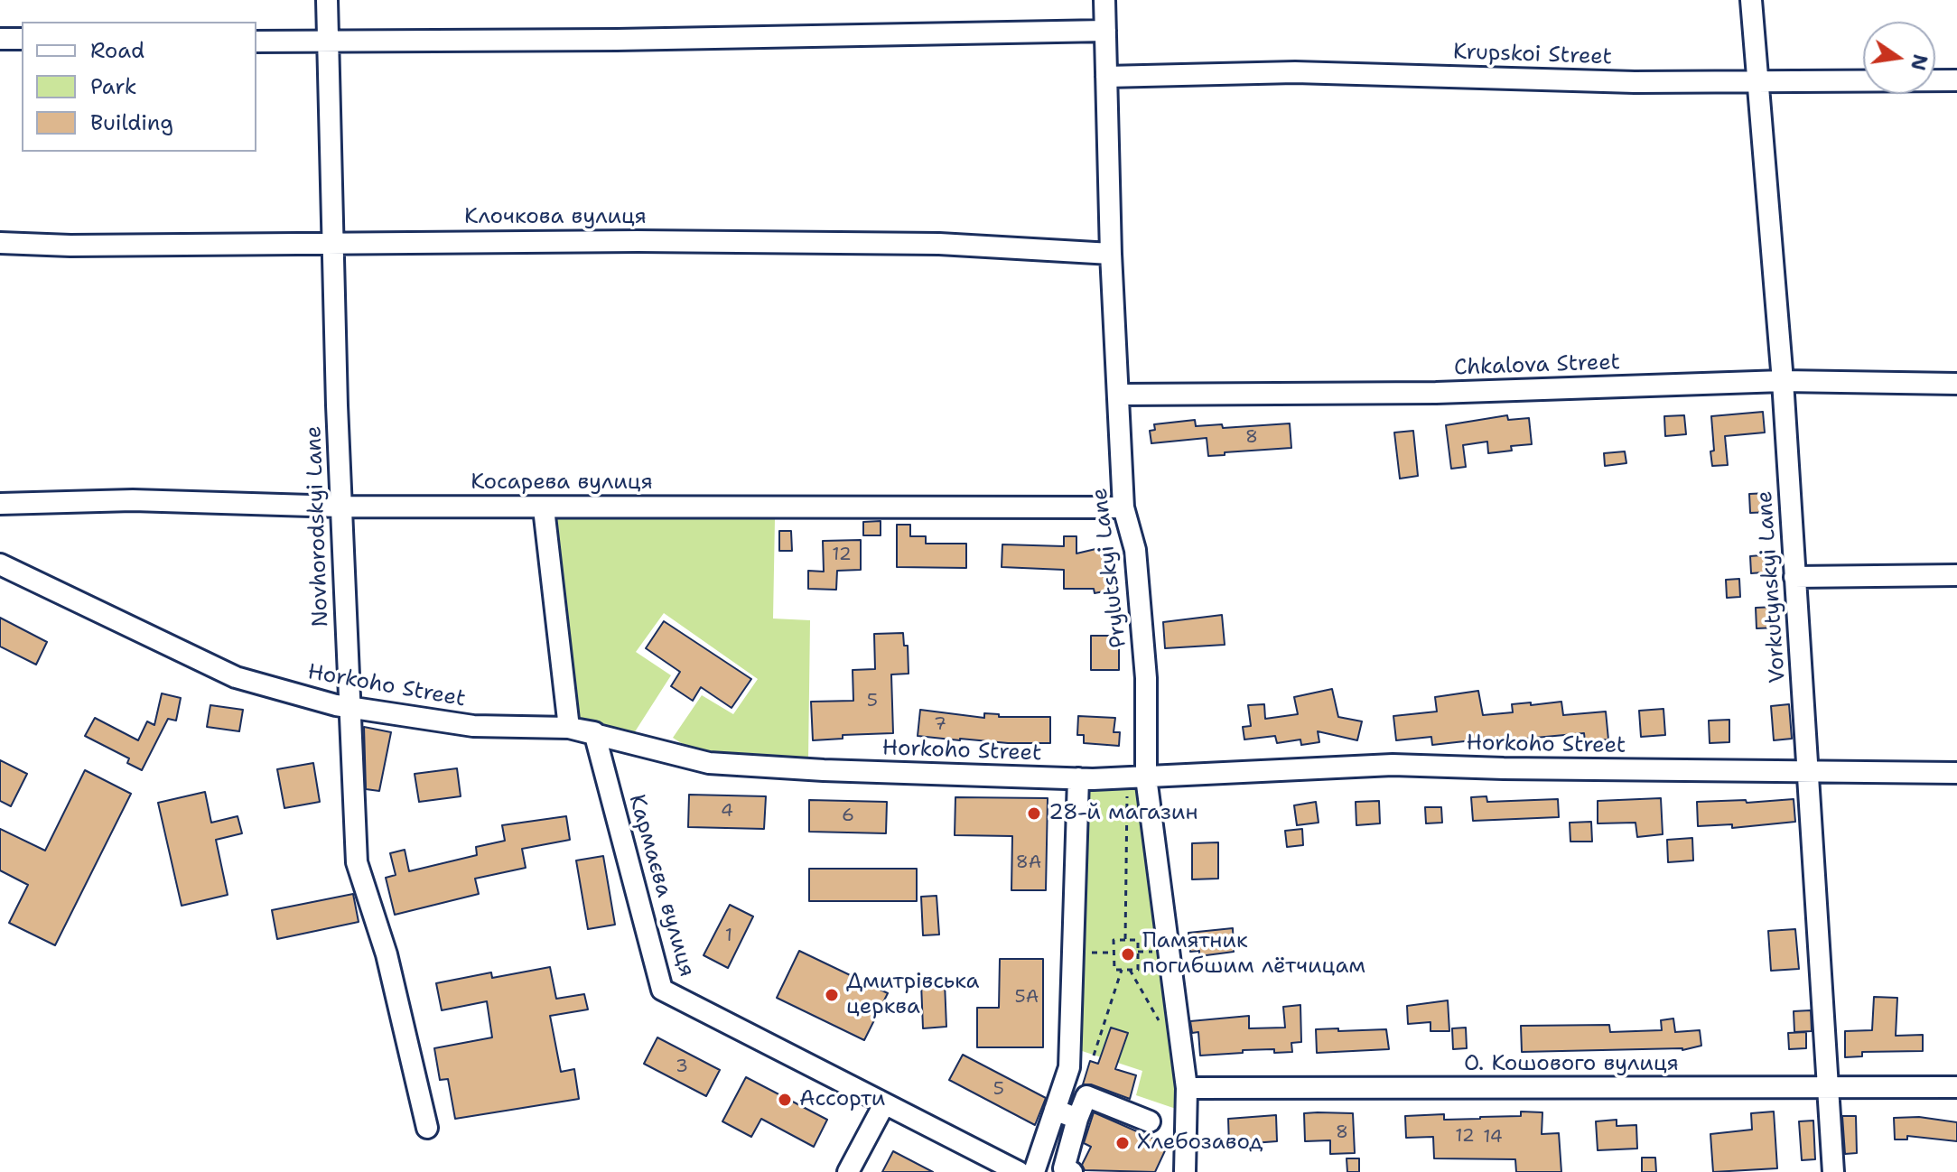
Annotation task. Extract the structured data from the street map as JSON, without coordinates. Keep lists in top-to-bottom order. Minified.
{"streets":{"street":["Krupskoi Street","Клочкова вулиця","Chkalova Street","Косарева вулиця","Novhorodskyi Lane","Prylutskyi Lane","Vorkutynskyi Lane","Horkoho Street","Кармаєва вулиця","О. Кошового вулиця"]},"crossings":[["Krupskoi Street","Prylutskyi Lane"],["Krupskoi Street","Vorkutynskyi Lane"],["Клочкова вулиця","Novhorodskyi Lane"],["Клочкова вулиця","Prylutskyi Lane"],["Chkalova Street","Prylutskyi Lane"],["Chkalova Street","Vorkutynskyi Lane"],["Косарева вулиця","Novhorodskyi Lane"],["Косарева вулиця","Prylutskyi Lane"],["Novhorodskyi Lane","Horkoho Street"],["Prylutskyi Lane","Horkoho Street"],["Prylutskyi Lane","О. Кошового вулиця"],["Vorkutynskyi Lane","Horkoho Street"],["Vorkutynskyi Lane","О. Кошового вулиця"],["Horkoho Street","Кармаєва вулиця"]],"places":["28-й магазин","Памятник погибшим лётчицам","Дмитрівська церква","Ассорти","Хлебозавод"],"house_numbers":["8","12","5","7","4","6","8А","1","5А","3","5","8","12","14"],"legend":["Road","Park","Building"],"north":"right"}
